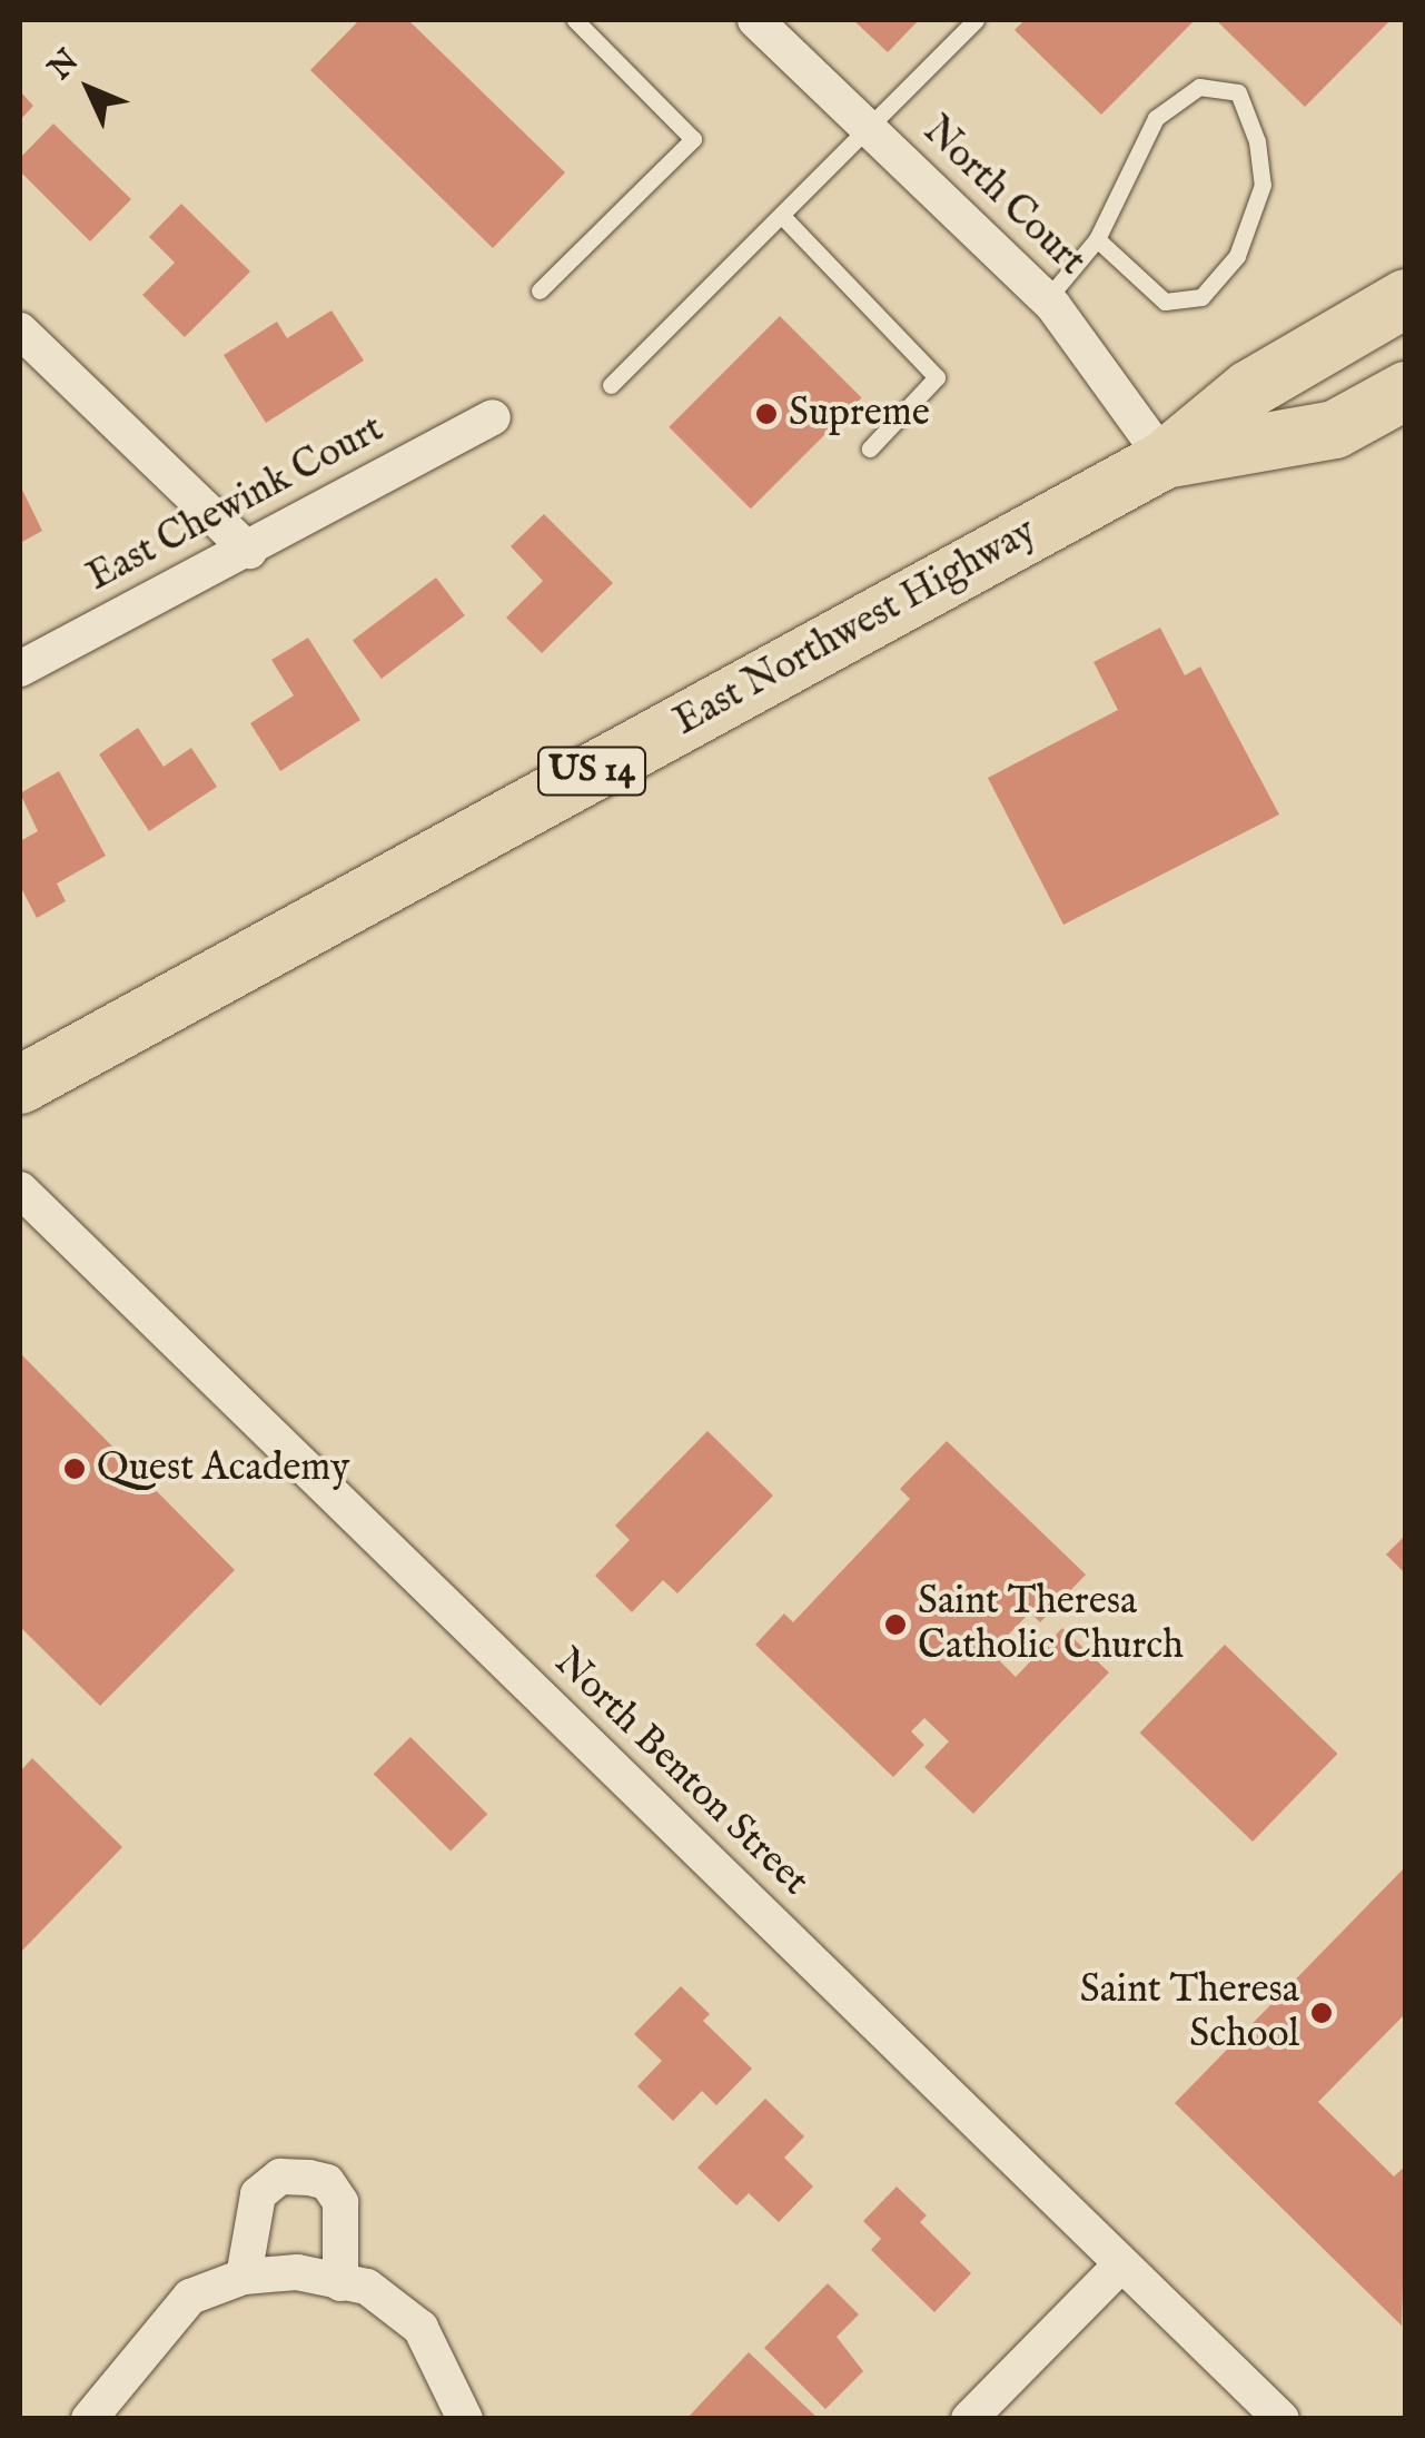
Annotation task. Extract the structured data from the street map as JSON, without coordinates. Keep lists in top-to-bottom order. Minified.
{"streets":{"main road":["East Northwest Highway","US 14"],"street":["North Court","East Chewink Court","North Benton Street"]},"crossings":[["North Court","East Northwest Highway"]],"places":["Supreme","Quest Academy","Saint Theresa Catholic Church","Saint Theresa School"],"north":"top left"}
